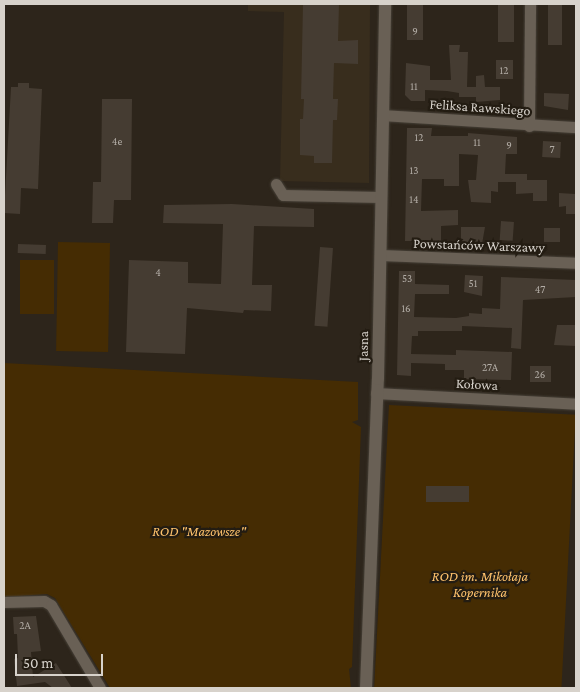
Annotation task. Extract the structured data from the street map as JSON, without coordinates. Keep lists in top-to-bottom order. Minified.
{"streets":{"street":["Feliksa Rawskiego","Powstańców Warszawy","Jasna","Kołowa"]},"crossings":[["Feliksa Rawskiego","Jasna"],["Powstańców Warszawy","Jasna"],["Jasna","Kołowa"]],"parks":["ROD \"Mazowsze\"","ROD im. Mikołaja Kopernika"],"house_numbers":["9","12","11","12","4e","11","9","7","13","14","4","53","51","47","16","27A","26","2A"],"scale_bar":"50 m"}
